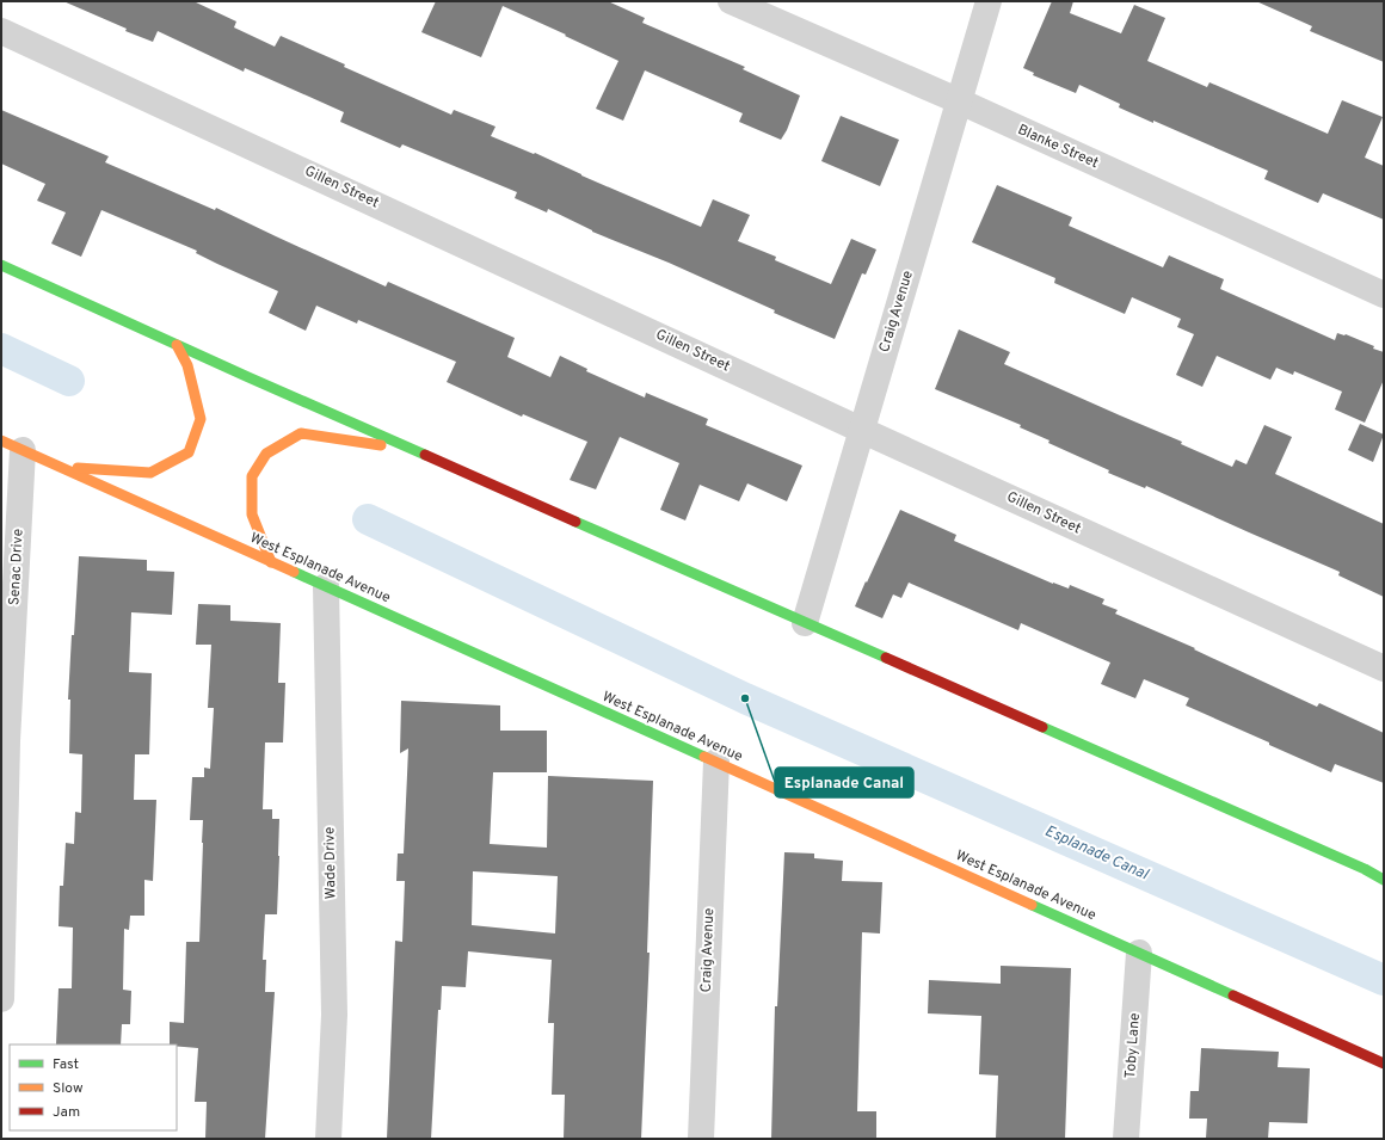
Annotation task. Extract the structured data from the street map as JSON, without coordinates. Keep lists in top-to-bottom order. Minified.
{"streets":{"main road":["West Esplanade Avenue"],"street":["Blanke Street","Gillen Street","Craig Avenue","Senac Drive","Wade Drive","Toby Lane"]},"crossings":[["Blanke Street","Craig Avenue"],["Gillen Street","Craig Avenue"],["Craig Avenue","West Esplanade Avenue"],["Senac Drive","West Esplanade Avenue"],["West Esplanade Avenue","Wade Drive"],["West Esplanade Avenue","Toby Lane"]],"water":["Esplanade Canal"],"places":["Esplanade Canal"],"legend":["Fast","Slow","Jam"]}
